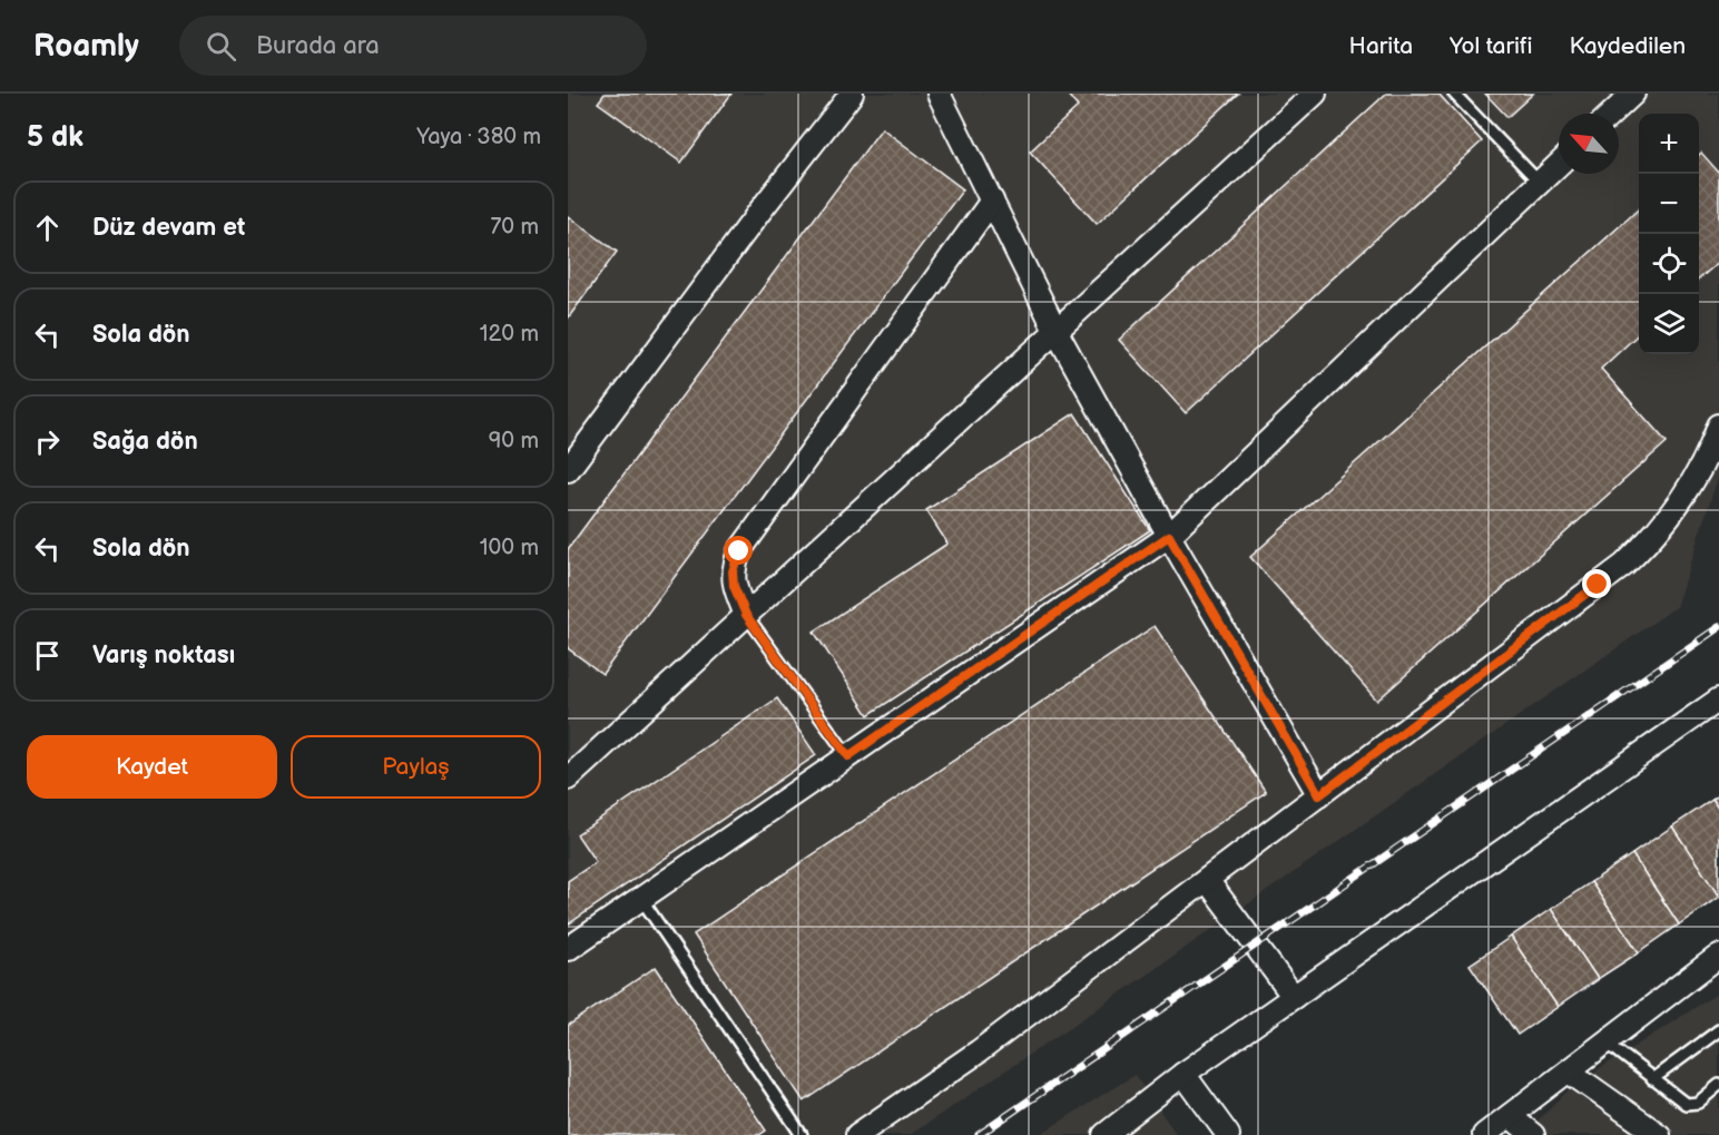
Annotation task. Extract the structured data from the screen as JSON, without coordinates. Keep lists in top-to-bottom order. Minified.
{"north":"top left","page":{"header":"Roamly","search":"Burada ara","nav":["Harita","Yol tarifi","Kaydedilen"],"heading":["5 dk","Yaya · 380 m"],"map_buttons":["+","−"],"list":[["Düz devam et","70 m"],["Sola dön","120 m"],["Sağa dön","90 m"],["Sola dön","100 m"],"Varış noktası"],"buttons":["Kaydet","Paylaş"]}}
